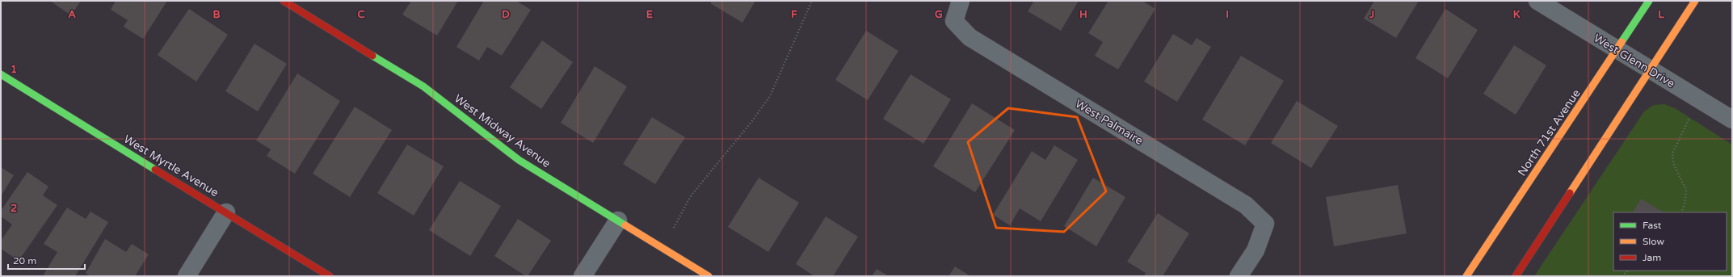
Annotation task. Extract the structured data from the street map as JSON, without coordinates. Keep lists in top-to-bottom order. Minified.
{"streets":{"street":["West Glenn Drive","West Palmaire","West Midway Avenue","North 71st Avenue","West Myrtle Avenue"]},"crossings":[["West Glenn Drive","North 71st Avenue"]],"legend":["Fast","Slow","Jam"],"scale_bar":"20 m","grid":{"columns":["A","B","C","D","E","F","G","H","I","J","K","L"],"rows":["1","2"]}}
